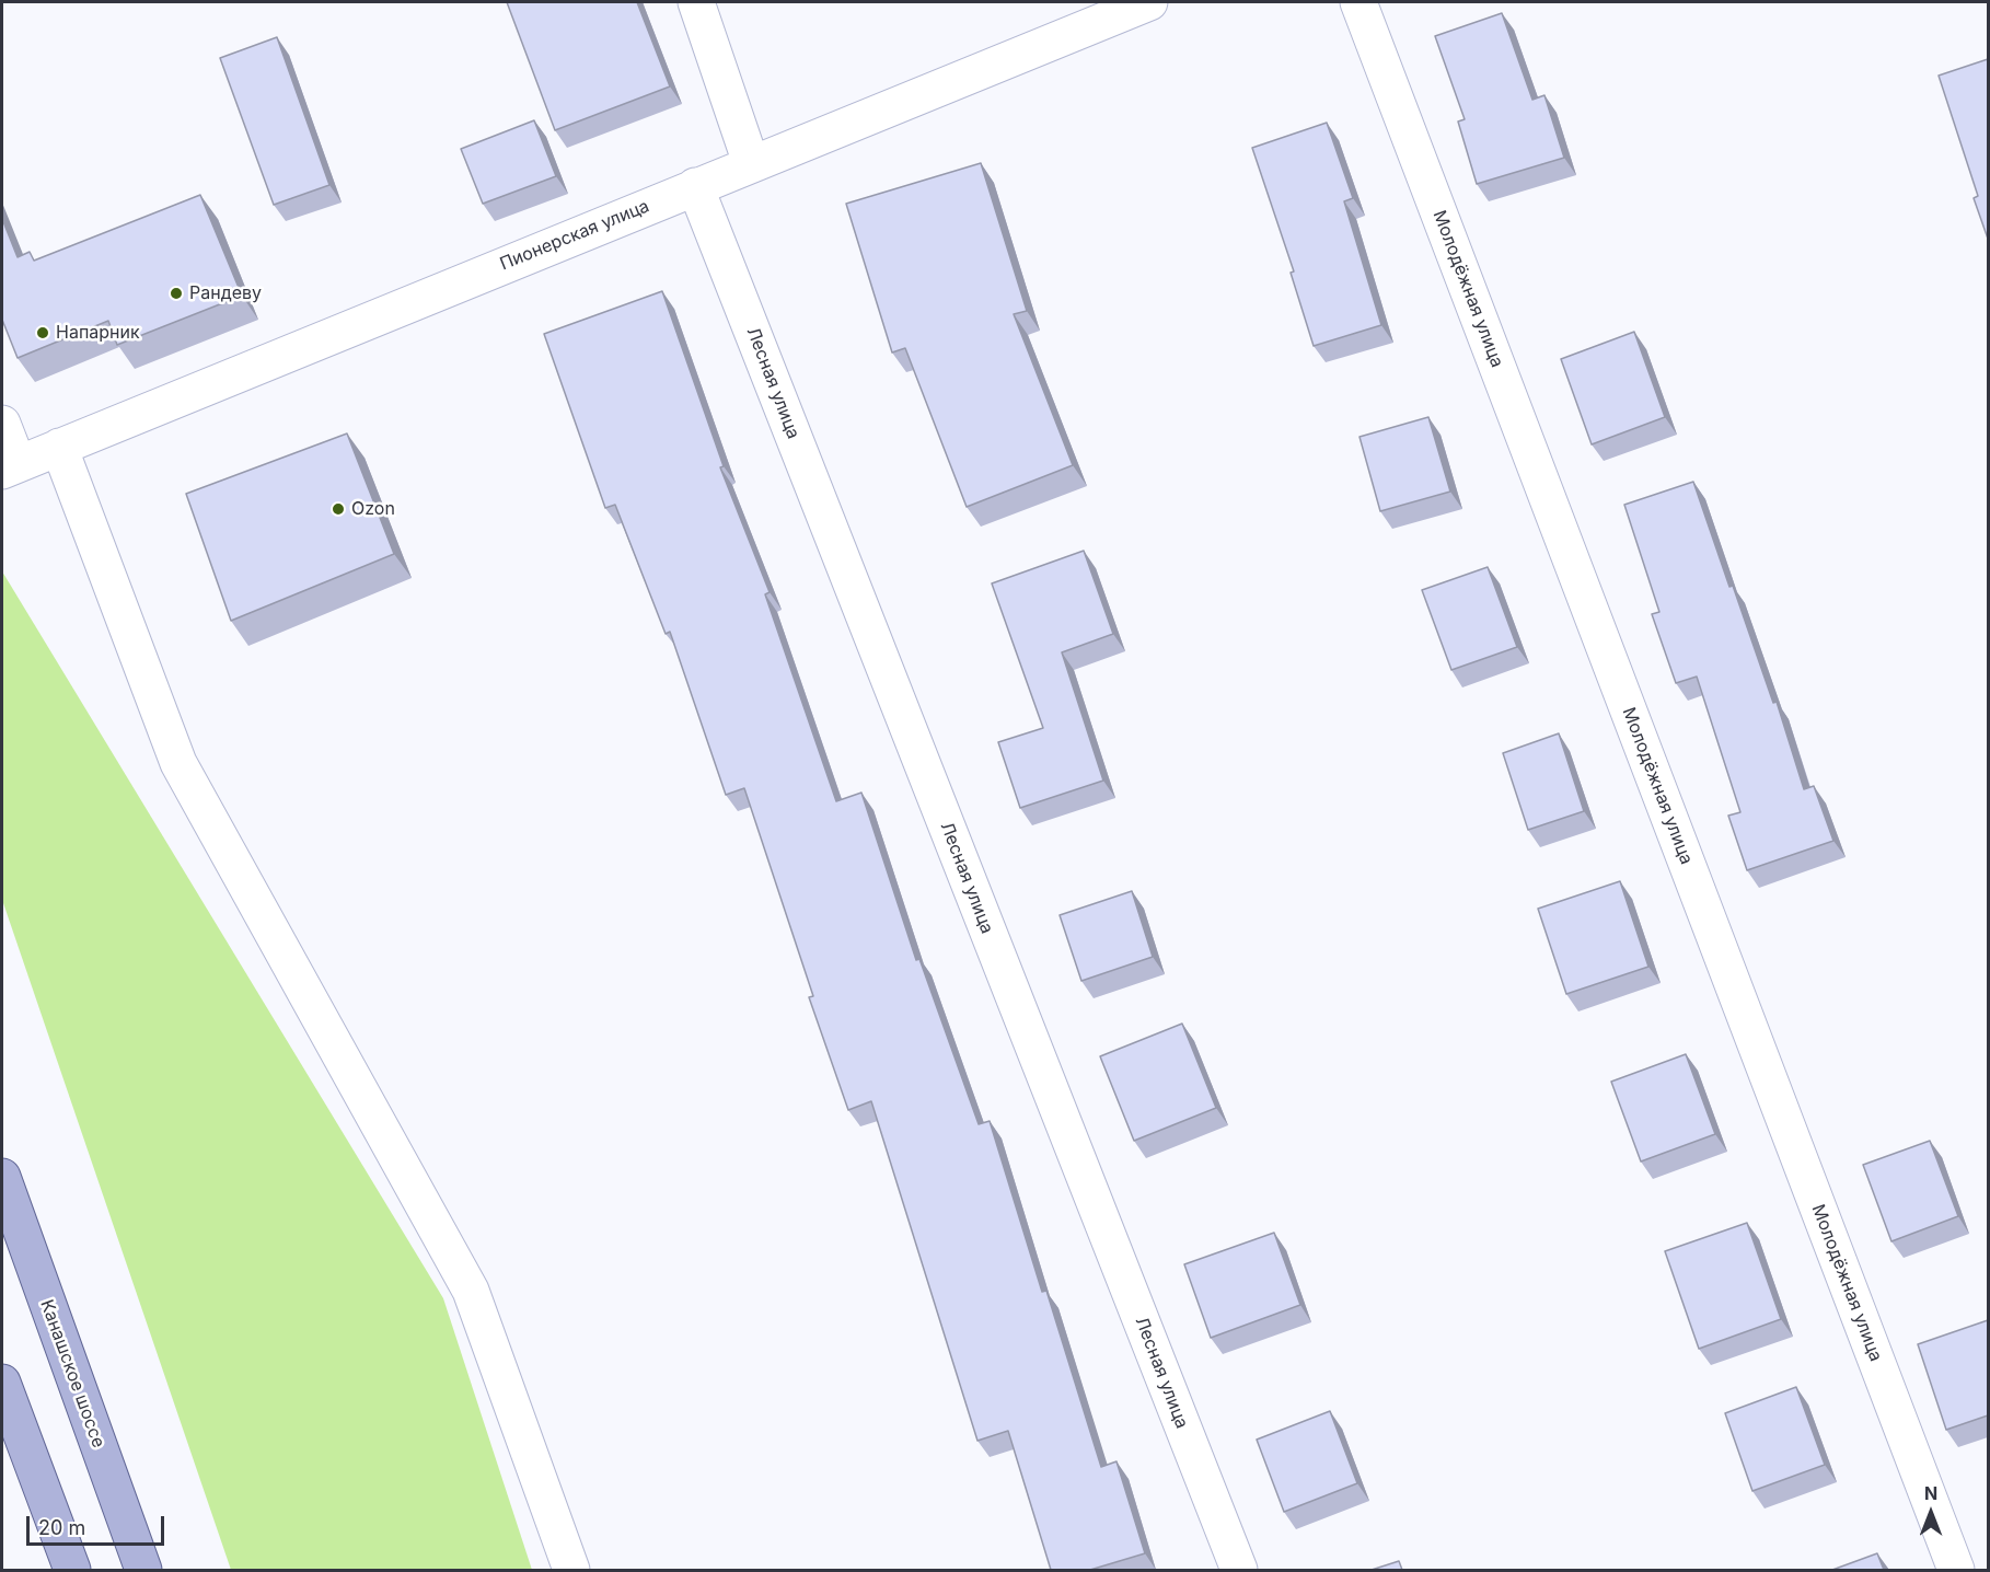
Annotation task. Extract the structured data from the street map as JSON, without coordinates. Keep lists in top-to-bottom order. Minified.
{"streets":{"main road":["Канашское шоссе"],"street":["Пионерская улица","Молодёжная улица","Лесная улица"]},"crossings":[["Пионерская улица","Лесная улица"]],"places":["Рандеву","Напарник","Ozon"],"scale_bar":"20 m","north":"top"}
